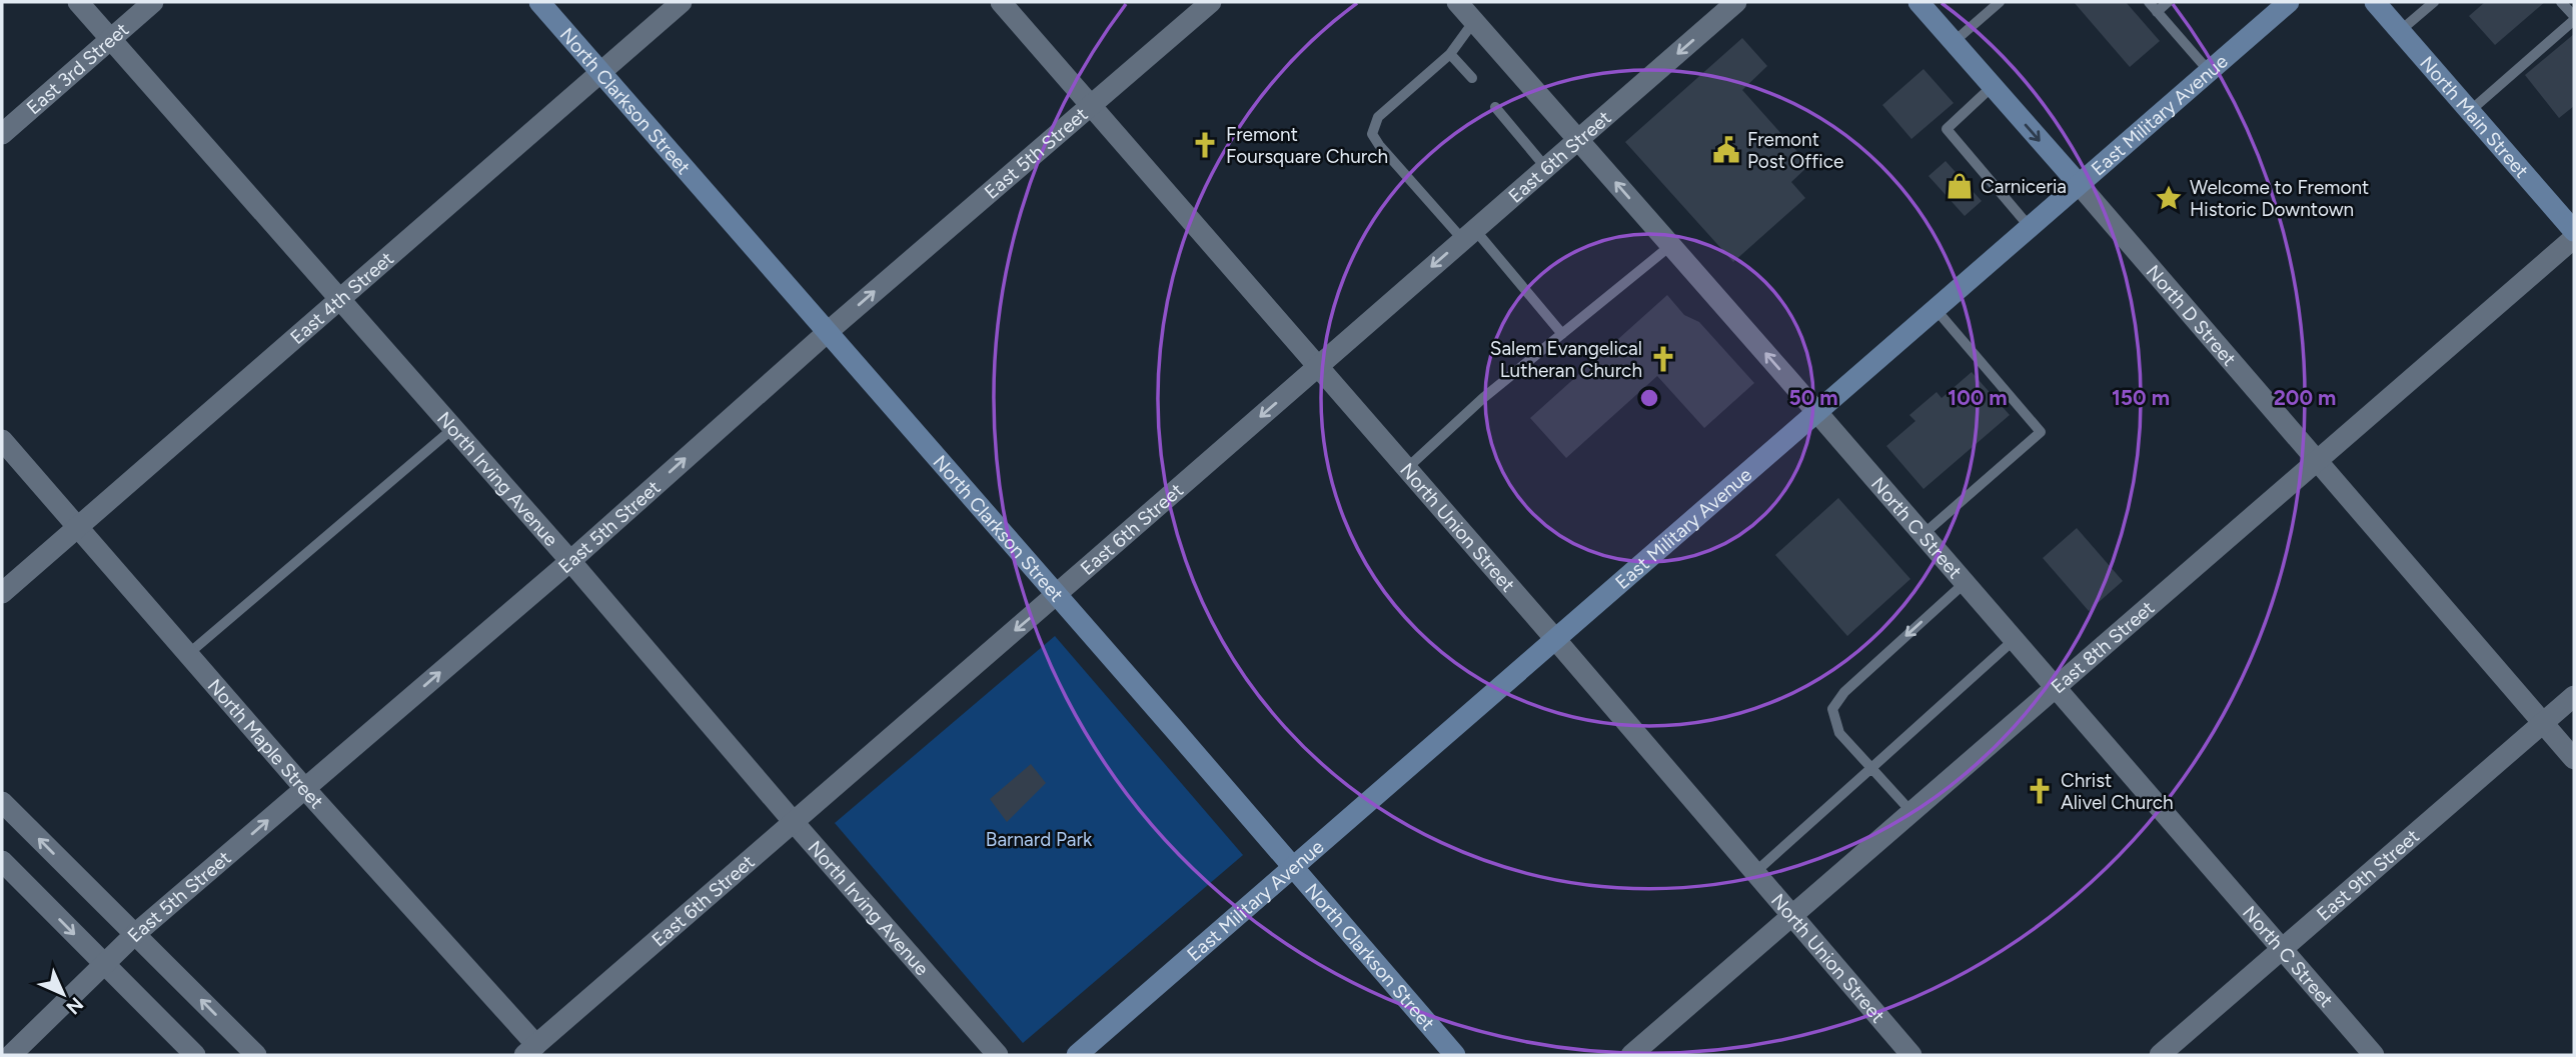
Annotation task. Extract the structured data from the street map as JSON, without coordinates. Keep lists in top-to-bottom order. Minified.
{"streets":{"main road":["North Clarkson Street","East Military Avenue","North Main Street","North D Street"],"street":["East 3rd Street","East 5th Street","East 6th Street","East 4th Street","North Irving Avenue","North Union Street","North C Street","East 8th Street","North Maple Street","East 9th Street"]},"crossings":[["East 3rd Street","North Irving Avenue"],["North Clarkson Street","East Military Avenue"],["North Clarkson Street","East 5th Street"],["North Clarkson Street","East 6th Street"],["North Clarkson Street","East 4th Street"],["East Military Avenue","North D Street"],["East Military Avenue","North Union Street"],["East Military Avenue","North C Street"],["East 5th Street","North Irving Avenue"],["East 5th Street","North Union Street"],["East 5th Street","North Maple Street"],["East 6th Street","North Irving Avenue"],["East 6th Street","North Union Street"],["East 6th Street","North C Street"],["East 6th Street","North Maple Street"],["East 4th Street","North Irving Avenue"],["East 4th Street","North Maple Street"],["North D Street","East 8th Street"],["North D Street","East 9th Street"],["North Union Street","East 8th Street"],["North C Street","East 8th Street"],["North C Street","East 9th Street"]],"one_way":["East 5th Street","East 6th Street"],"parks":["Barnard Park"],"places":{"church":["Fremont Foursquare Church","Salem Evangelical Lutheran Church","Christ Alivel Church"],"public building":["Fremont Post Office"],"shop":["Carniceria"],"place":["Welcome to Fremont Historic Downtown"]},"north":"bottom right","rings":["50 m","100 m","150 m","200 m"]}
